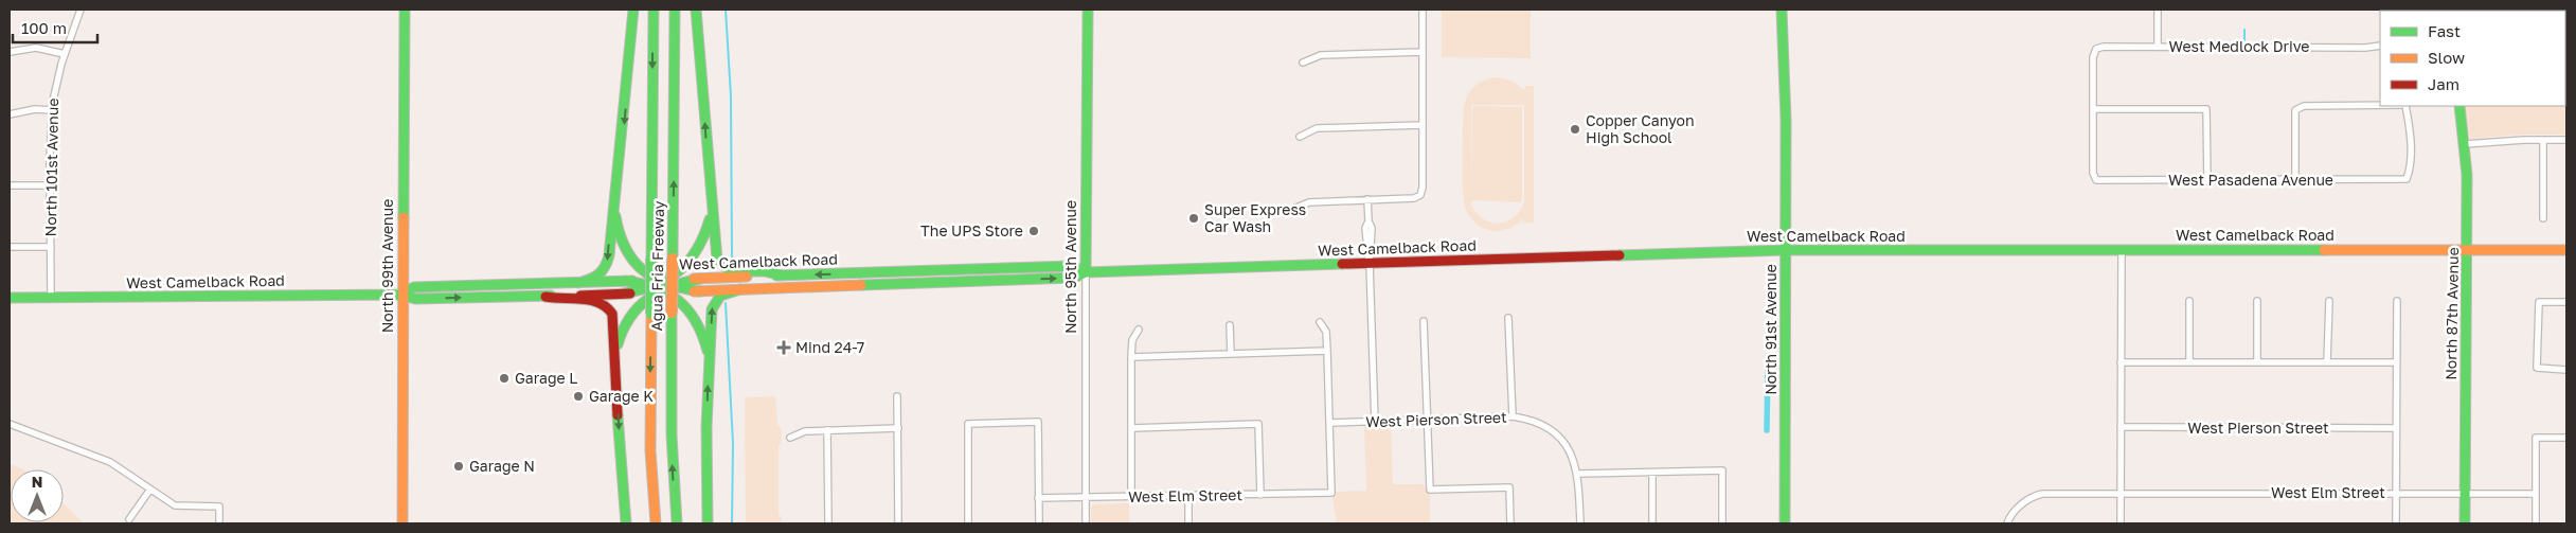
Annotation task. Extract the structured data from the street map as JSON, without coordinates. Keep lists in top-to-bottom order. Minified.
{"streets":{"main road":["West Camelback Road","North 99th Avenue","Agua Fria Freeway","North 95th Avenue","North 87th Avenue","North 91st Avenue"],"street":["West Medlock Drive","North 101st Avenue","West Pasadena Avenue","West Pierson Street","West Elm Street"]},"crossings":[["West Medlock Drive","West Pasadena Avenue"],["North 101st Avenue","West Camelback Road"],["West Camelback Road","North 99th Avenue"],["West Camelback Road","North 95th Avenue"],["West Camelback Road","North 87th Avenue"],["West Camelback Road","North 91st Avenue"],["North 95th Avenue","West Elm Street"],["North 87th Avenue","West Elm Street"],["West Pierson Street","West Elm Street"]],"places":{"other":["Copper Canyon High School","Super Express Car Wash","The UPS Store","Garage L","Garage K","Garage N"],"health":["Mind 24-7"]},"legend":["Fast","Slow","Jam"],"scale_bar":"100 m","north":"top"}
